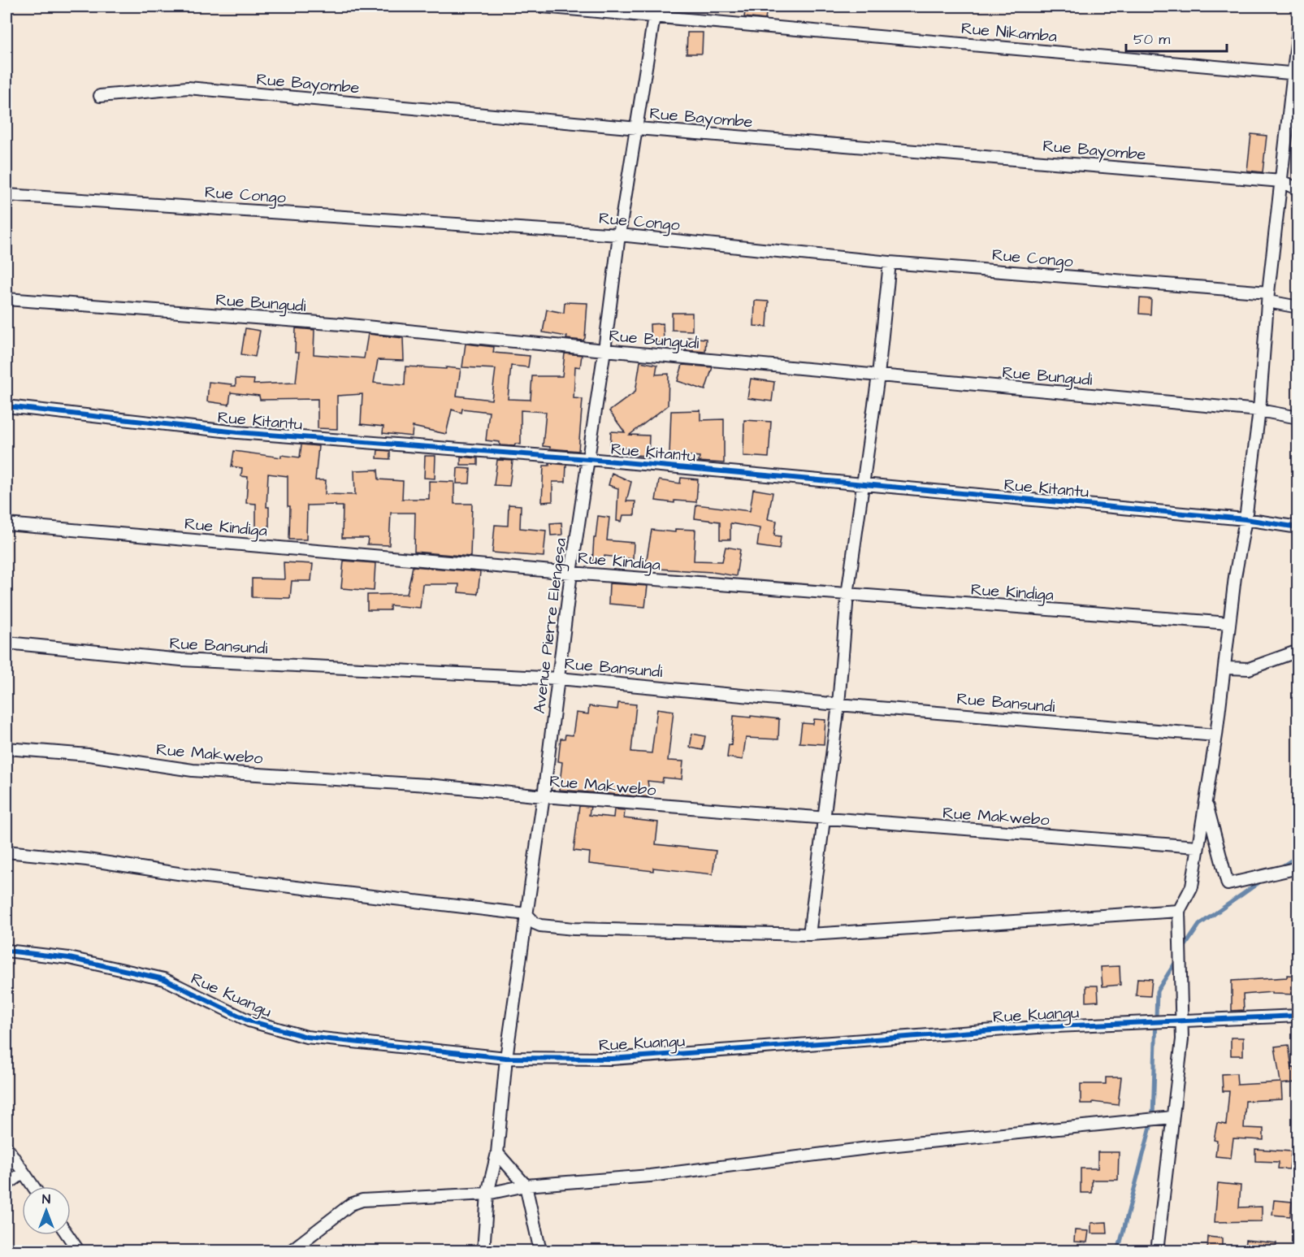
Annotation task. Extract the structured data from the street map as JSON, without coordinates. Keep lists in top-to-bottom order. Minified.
{"streets":{"street":["Rue Nikamba","Rue Bayombe","Rue Congo","Rue Bungudi","Rue Kitantu","Rue Kindiga","Avenue Pierre Elengesa","Rue Bansundi","Rue Makwebo","Rue Kuangu"]},"crossings":[["Rue Nikamba","Avenue Pierre Elengesa"],["Rue Bayombe","Avenue Pierre Elengesa"],["Rue Congo","Avenue Pierre Elengesa"],["Rue Bungudi","Avenue Pierre Elengesa"],["Rue Kitantu","Avenue Pierre Elengesa"],["Rue Kindiga","Avenue Pierre Elengesa"],["Avenue Pierre Elengesa","Rue Bansundi"],["Avenue Pierre Elengesa","Rue Makwebo"],["Avenue Pierre Elengesa","Rue Kuangu"]],"scale_bar":"50 m","north":"top"}
